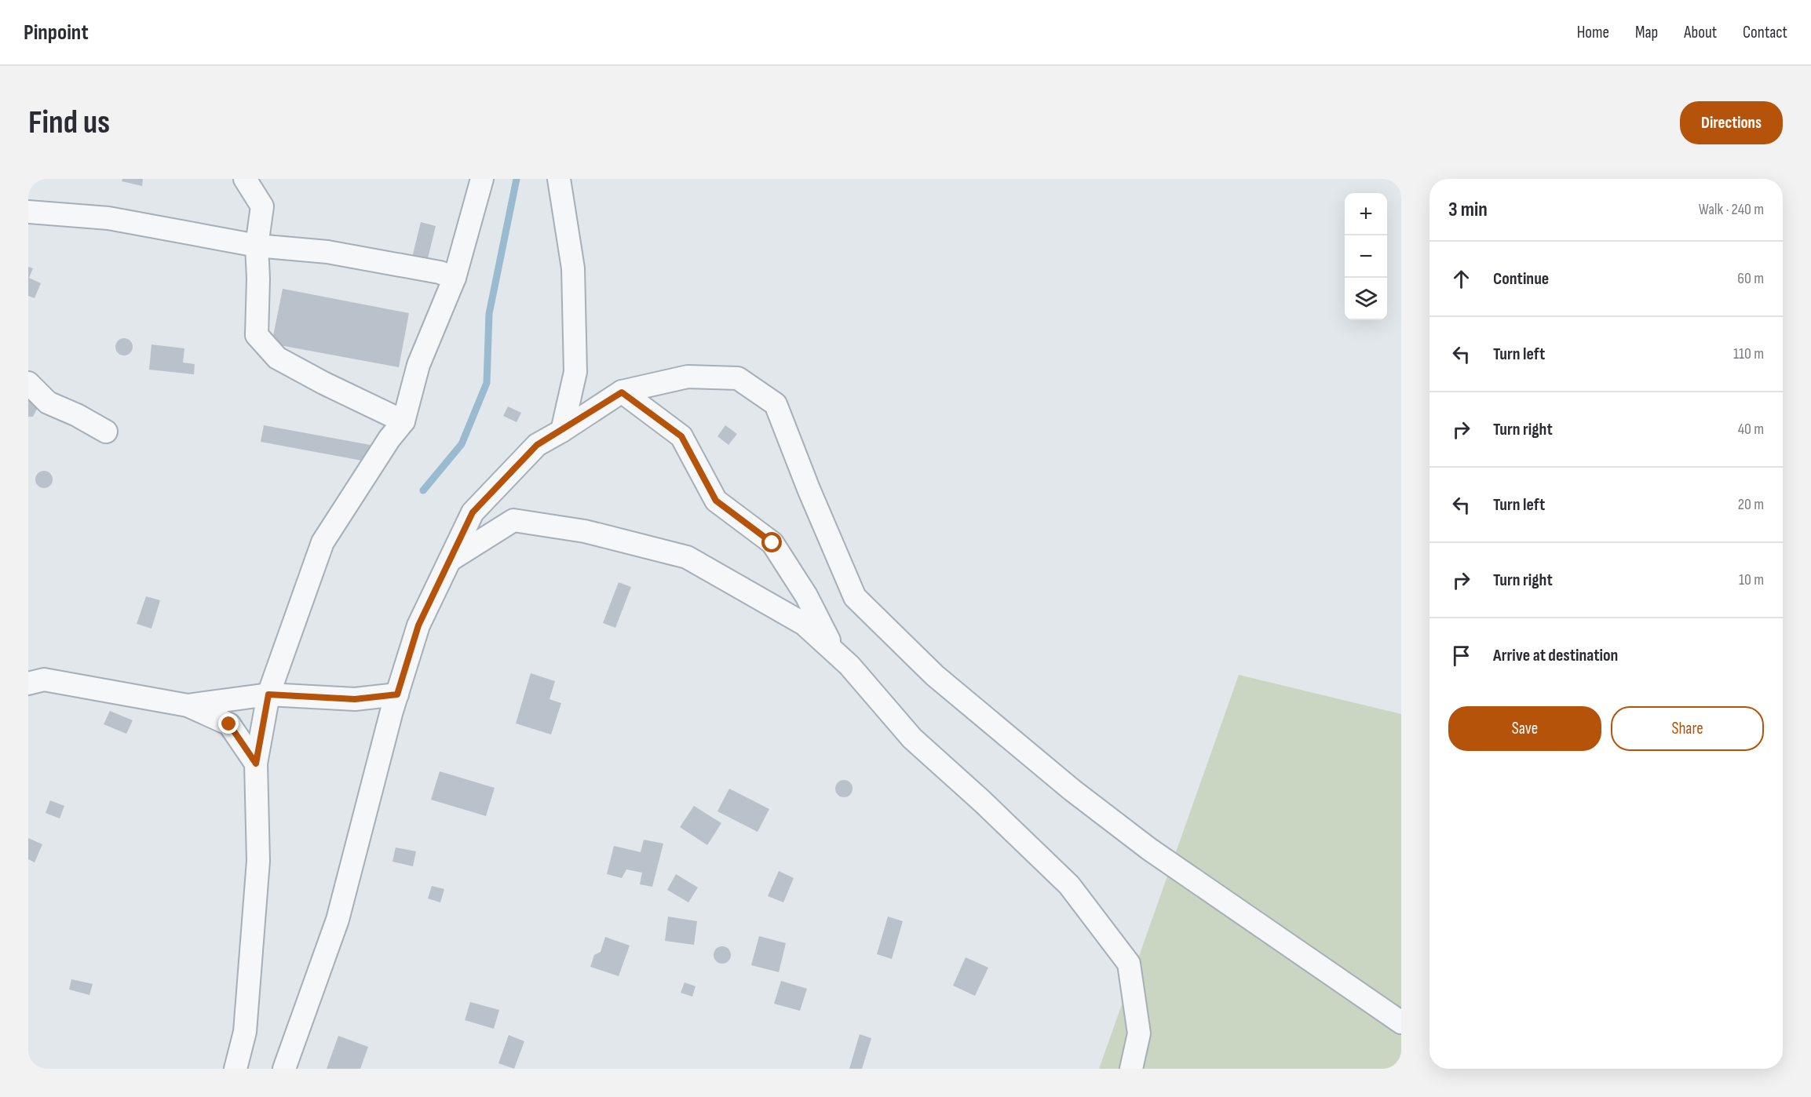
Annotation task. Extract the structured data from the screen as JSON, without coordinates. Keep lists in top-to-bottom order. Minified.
{"page":{"header":"Pinpoint","nav":["Home","Map","About","Contact"],"buttons":["Directions",["Save","Share"]],"title":"Find us","heading":["3 min","Walk · 240 m"],"map_buttons":["+","−"],"list":[["Continue","60 m"],["Turn left","110 m"],["Turn right","40 m"],["Turn left","20 m"],["Turn right","10 m"],"Arrive at destination"]}}
